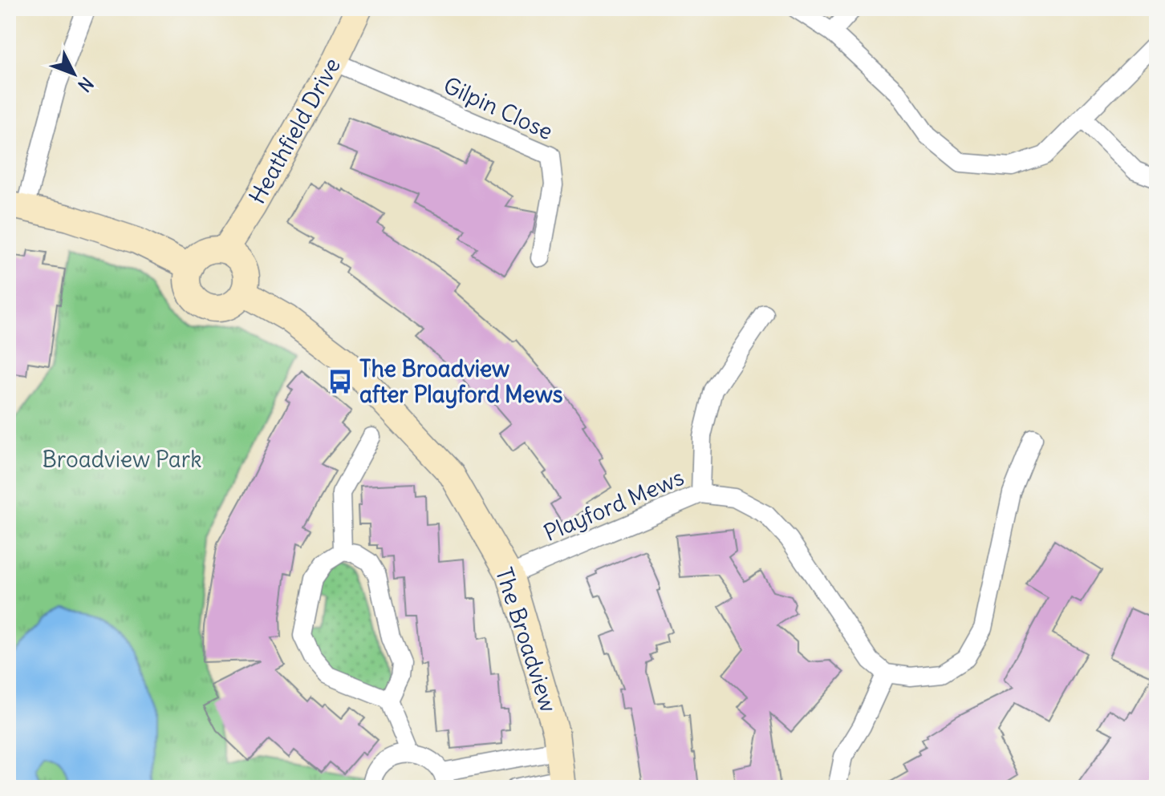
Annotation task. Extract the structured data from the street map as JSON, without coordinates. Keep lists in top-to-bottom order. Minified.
{"streets":{"street":["Gilpin Close","Heathfield Drive","Playford Mews","The Broadview"]},"crossings":[["Gilpin Close","Heathfield Drive"],["Heathfield Drive","The Broadview"],["Playford Mews","The Broadview"]],"parks":["Broadview Park"],"places":{"bus stop":["The Broadview after Playford Mews"]},"north":"bottom right"}
